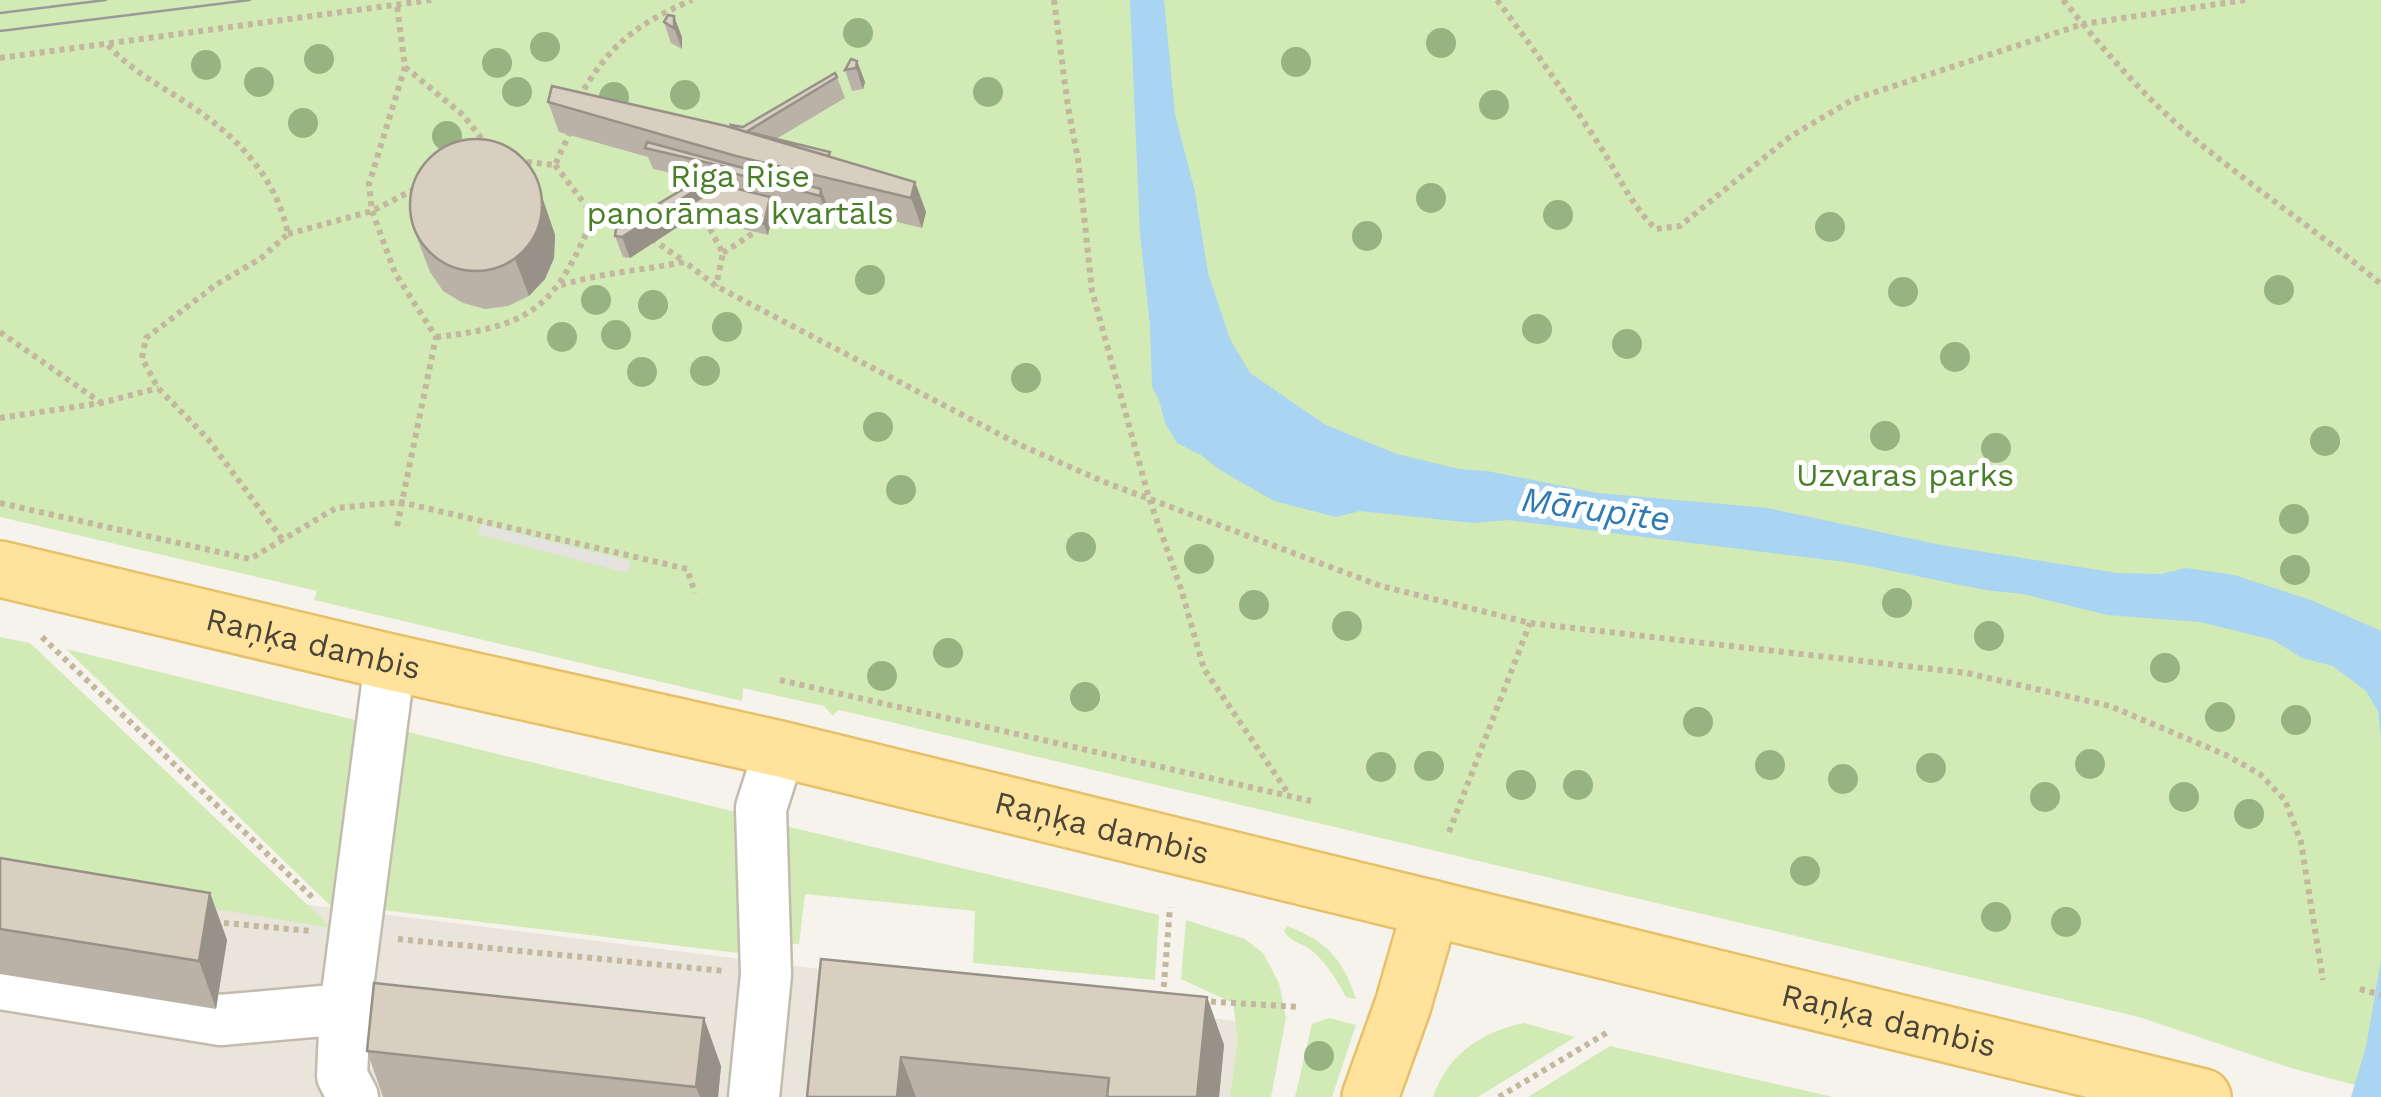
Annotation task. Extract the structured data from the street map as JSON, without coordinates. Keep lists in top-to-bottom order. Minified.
{"streets":{"main road":["Raņķa dambis"]},"water":["Mārupīte"],"parks":["Riga Rise panorāmas kvartāls","Uzvaras parks"]}
